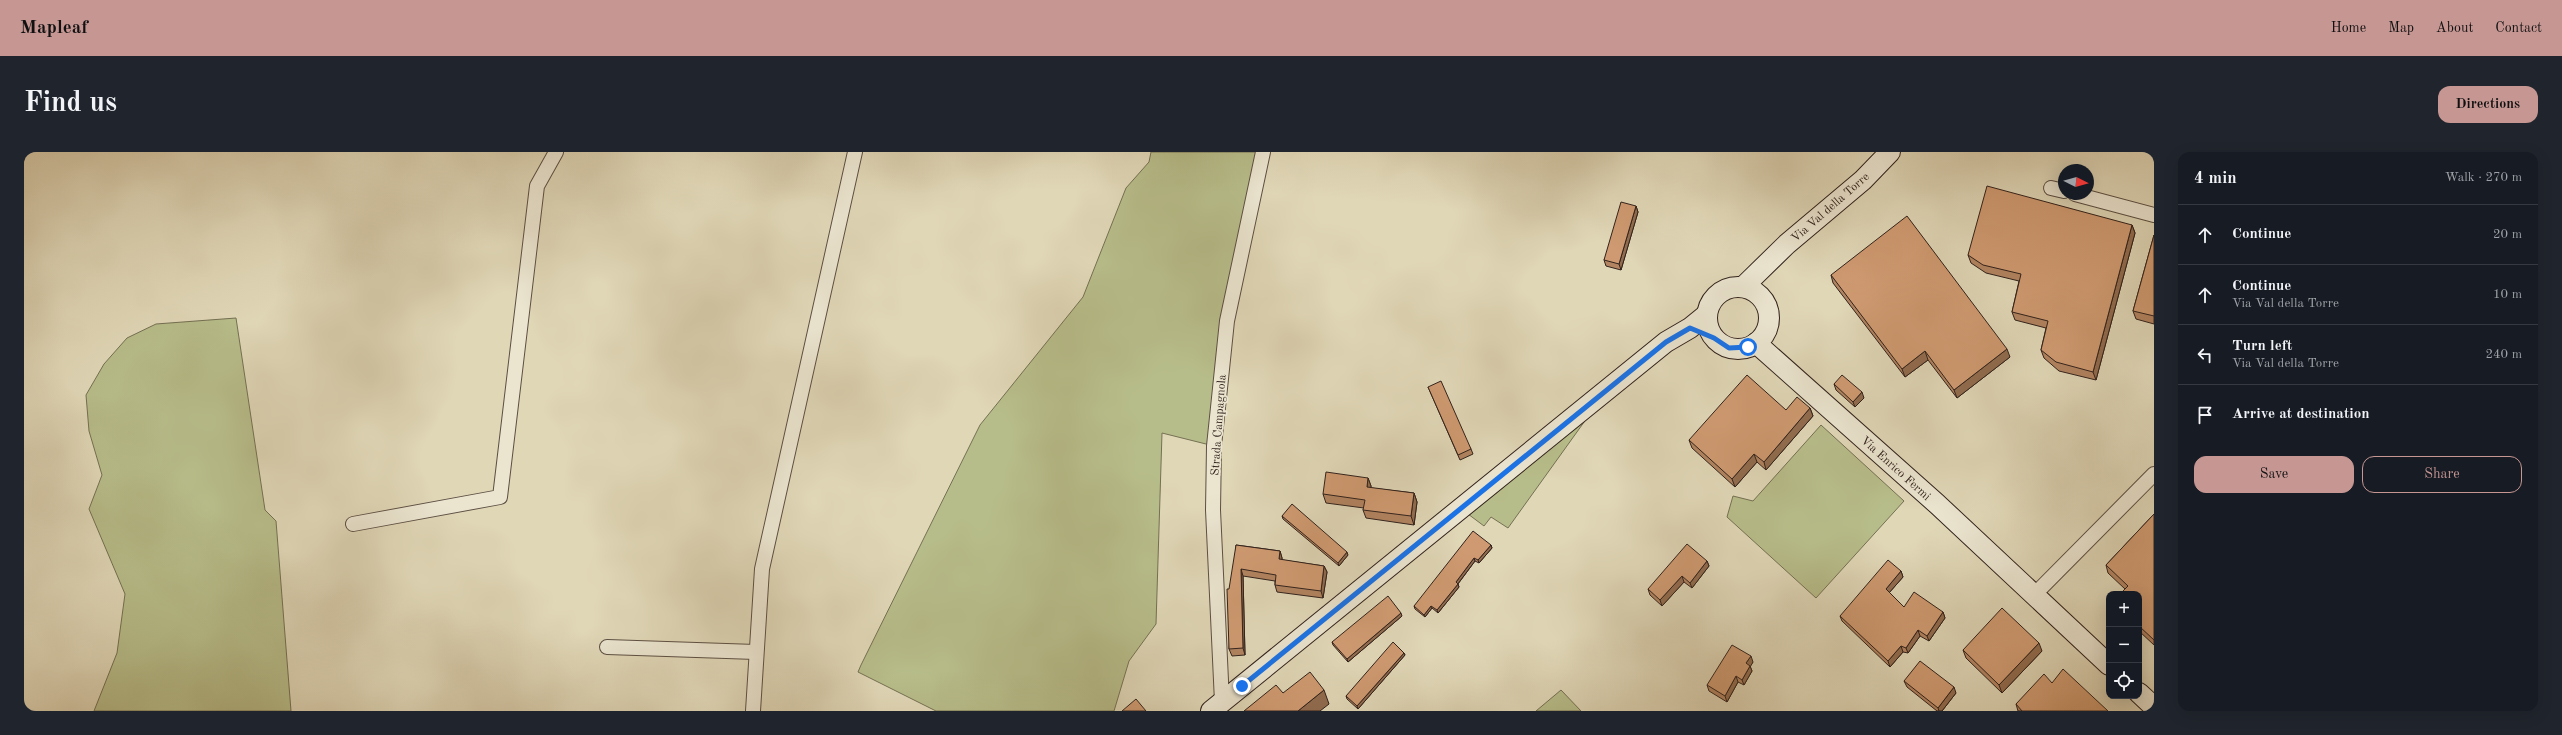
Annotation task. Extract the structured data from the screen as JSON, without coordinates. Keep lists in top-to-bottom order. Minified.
{"streets":{"street":["Via Val della Torre","Strada Campagnola","Via Enrico Fermi"]},"crossings":[["Via Val della Torre","Via Enrico Fermi"]],"north":"right","page":{"header":"Mapleaf","nav":["Home","Map","About","Contact"],"buttons":["Directions",["Save","Share"]],"title":"Find us","heading":["4 min","Walk · 270 m"],"list":[["Continue","20 m"],["Continue","Via Val della Torre","10 m"],["Turn left","Via Val della Torre","240 m"],"Arrive at destination"],"map_buttons":["+","−"]}}
